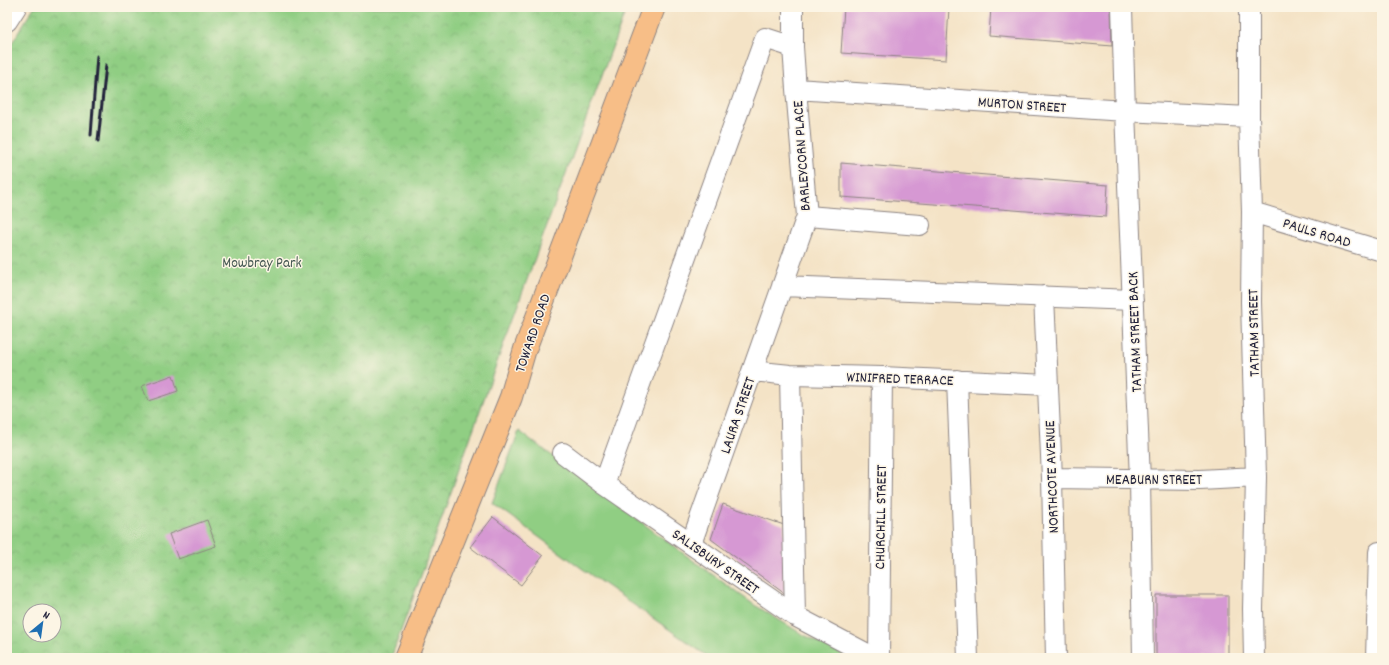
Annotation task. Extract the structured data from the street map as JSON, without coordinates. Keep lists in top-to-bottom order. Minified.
{"streets":{"main road":["TOWARD ROAD"],"street":["MURTON STREET","BARLEYCORN PLACE","PAULS ROAD","TATHAM STREET BACK","TATHAM STREET","WINIFRED TERRACE","LAURA STREET","NORTHCOTE AVENUE","MEABURN STREET","CHURCHILL STREET","SALISBURY STREET"]},"crossings":[["MURTON STREET","BARLEYCORN PLACE"],["MURTON STREET","TATHAM STREET BACK"],["MURTON STREET","TATHAM STREET"],["BARLEYCORN PLACE","LAURA STREET"],["PAULS ROAD","TATHAM STREET"],["TATHAM STREET BACK","MEABURN STREET"],["TATHAM STREET","MEABURN STREET"],["WINIFRED TERRACE","LAURA STREET"],["WINIFRED TERRACE","NORTHCOTE AVENUE"],["WINIFRED TERRACE","CHURCHILL STREET"],["LAURA STREET","SALISBURY STREET"],["NORTHCOTE AVENUE","MEABURN STREET"]],"parks":["Mowbray Park"],"north":"top right"}
